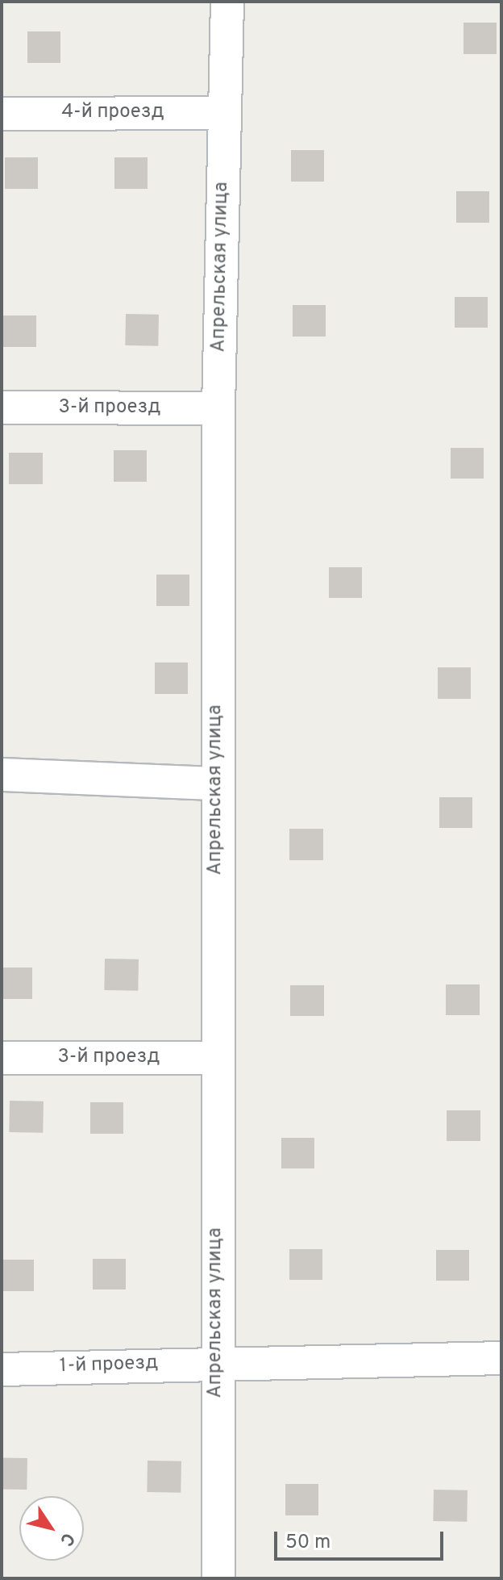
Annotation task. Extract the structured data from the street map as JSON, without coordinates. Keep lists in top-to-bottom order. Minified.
{"streets":{"street":["4-й проезд","Апрельская улица","3-й проезд","1-й проезд"]},"crossings":[["4-й проезд","Апрельская улица"],["Апрельская улица","3-й проезд"],["Апрельская улица","1-й проезд"]],"scale_bar":"50 m","north":"bottom right"}
